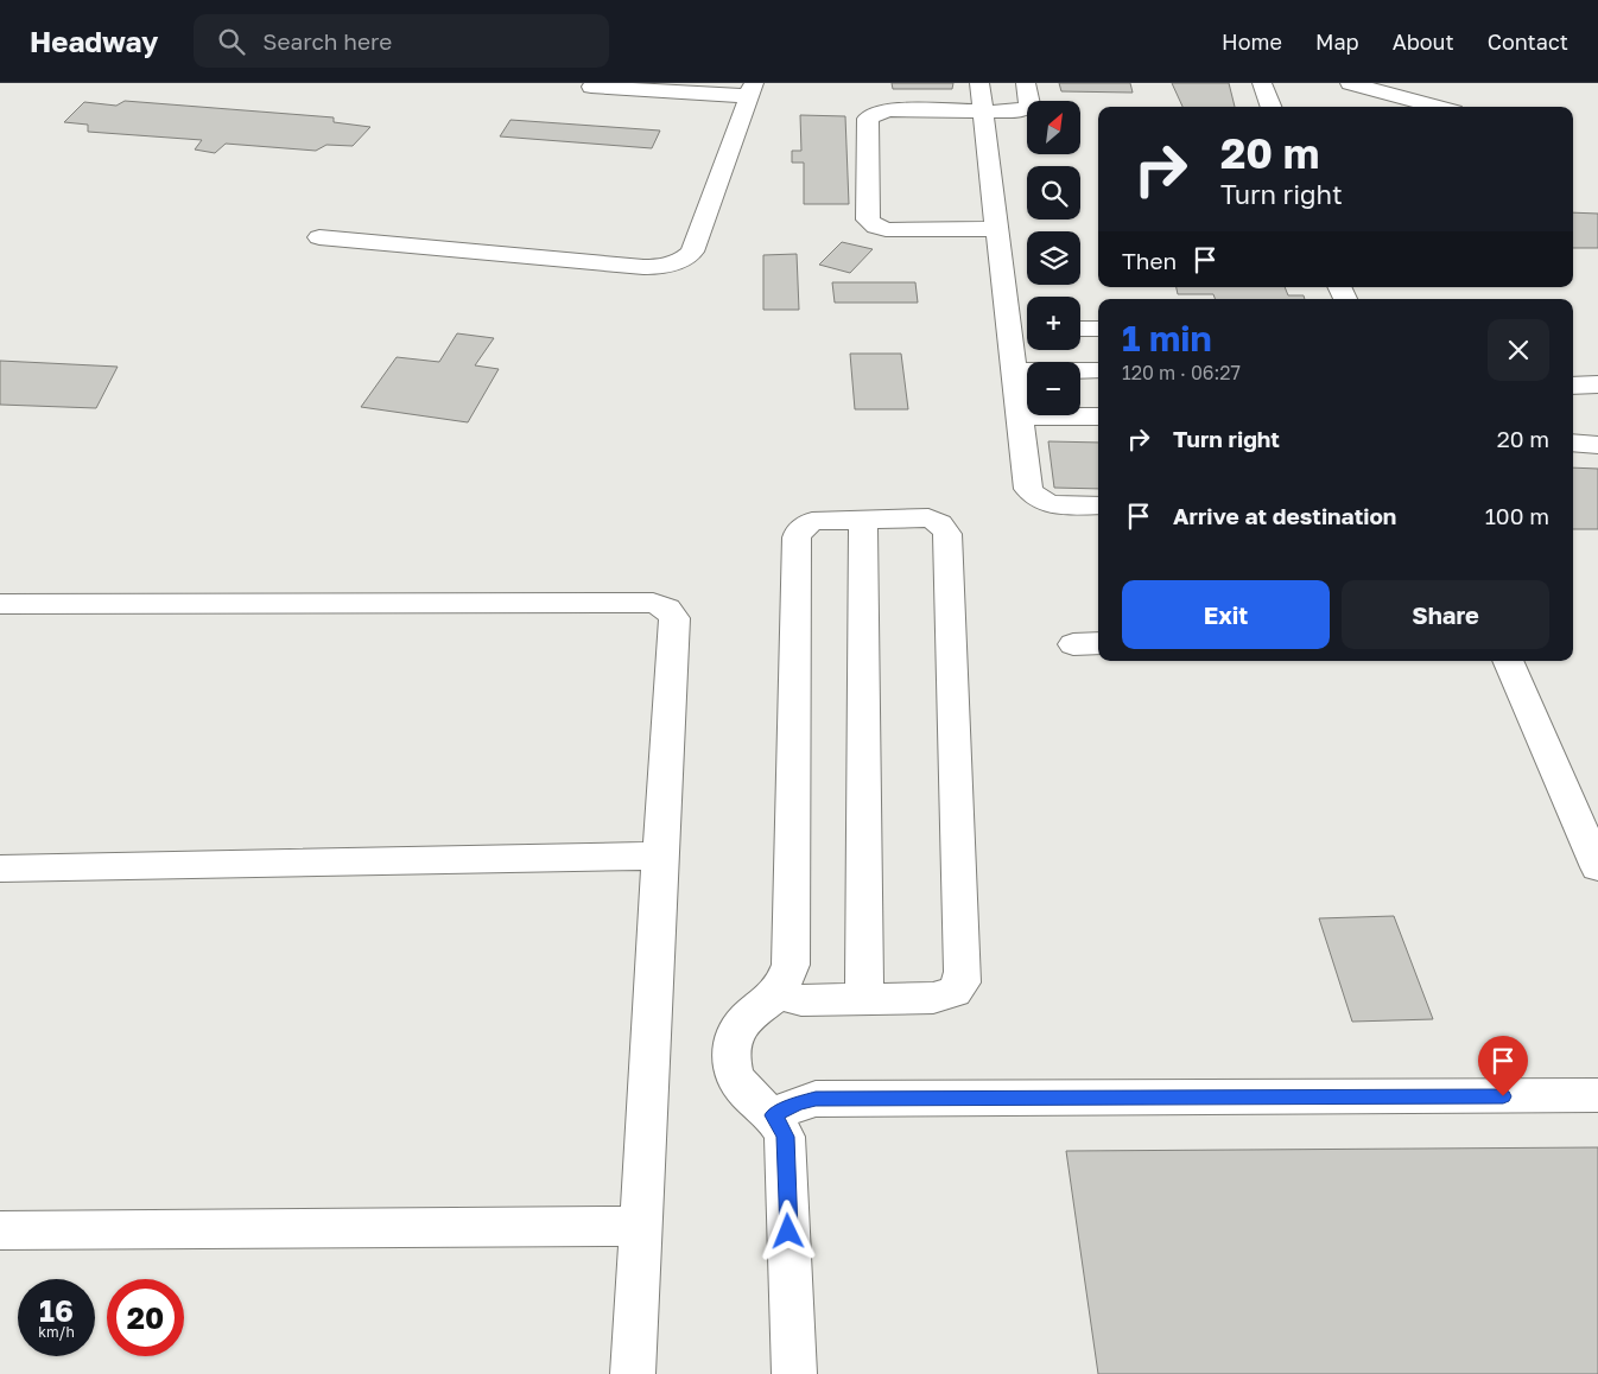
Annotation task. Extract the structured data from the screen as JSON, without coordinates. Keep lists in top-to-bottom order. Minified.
{"north":"top right","page":{"header":"Headway","search":"Search here","nav":["Home","Map","About","Contact"],"map_buttons":["+","−"],"turn":["20 m","Turn right"],"then":"Then","heading":["1 min","120 m · 06:27"],"list":[{"name":"Turn right","value":"20 m"},{"name":"Arrive at destination","value":"100 m"}],"buttons":["Exit","Share"],"speed":"16 km/h","limit":"20"}}
